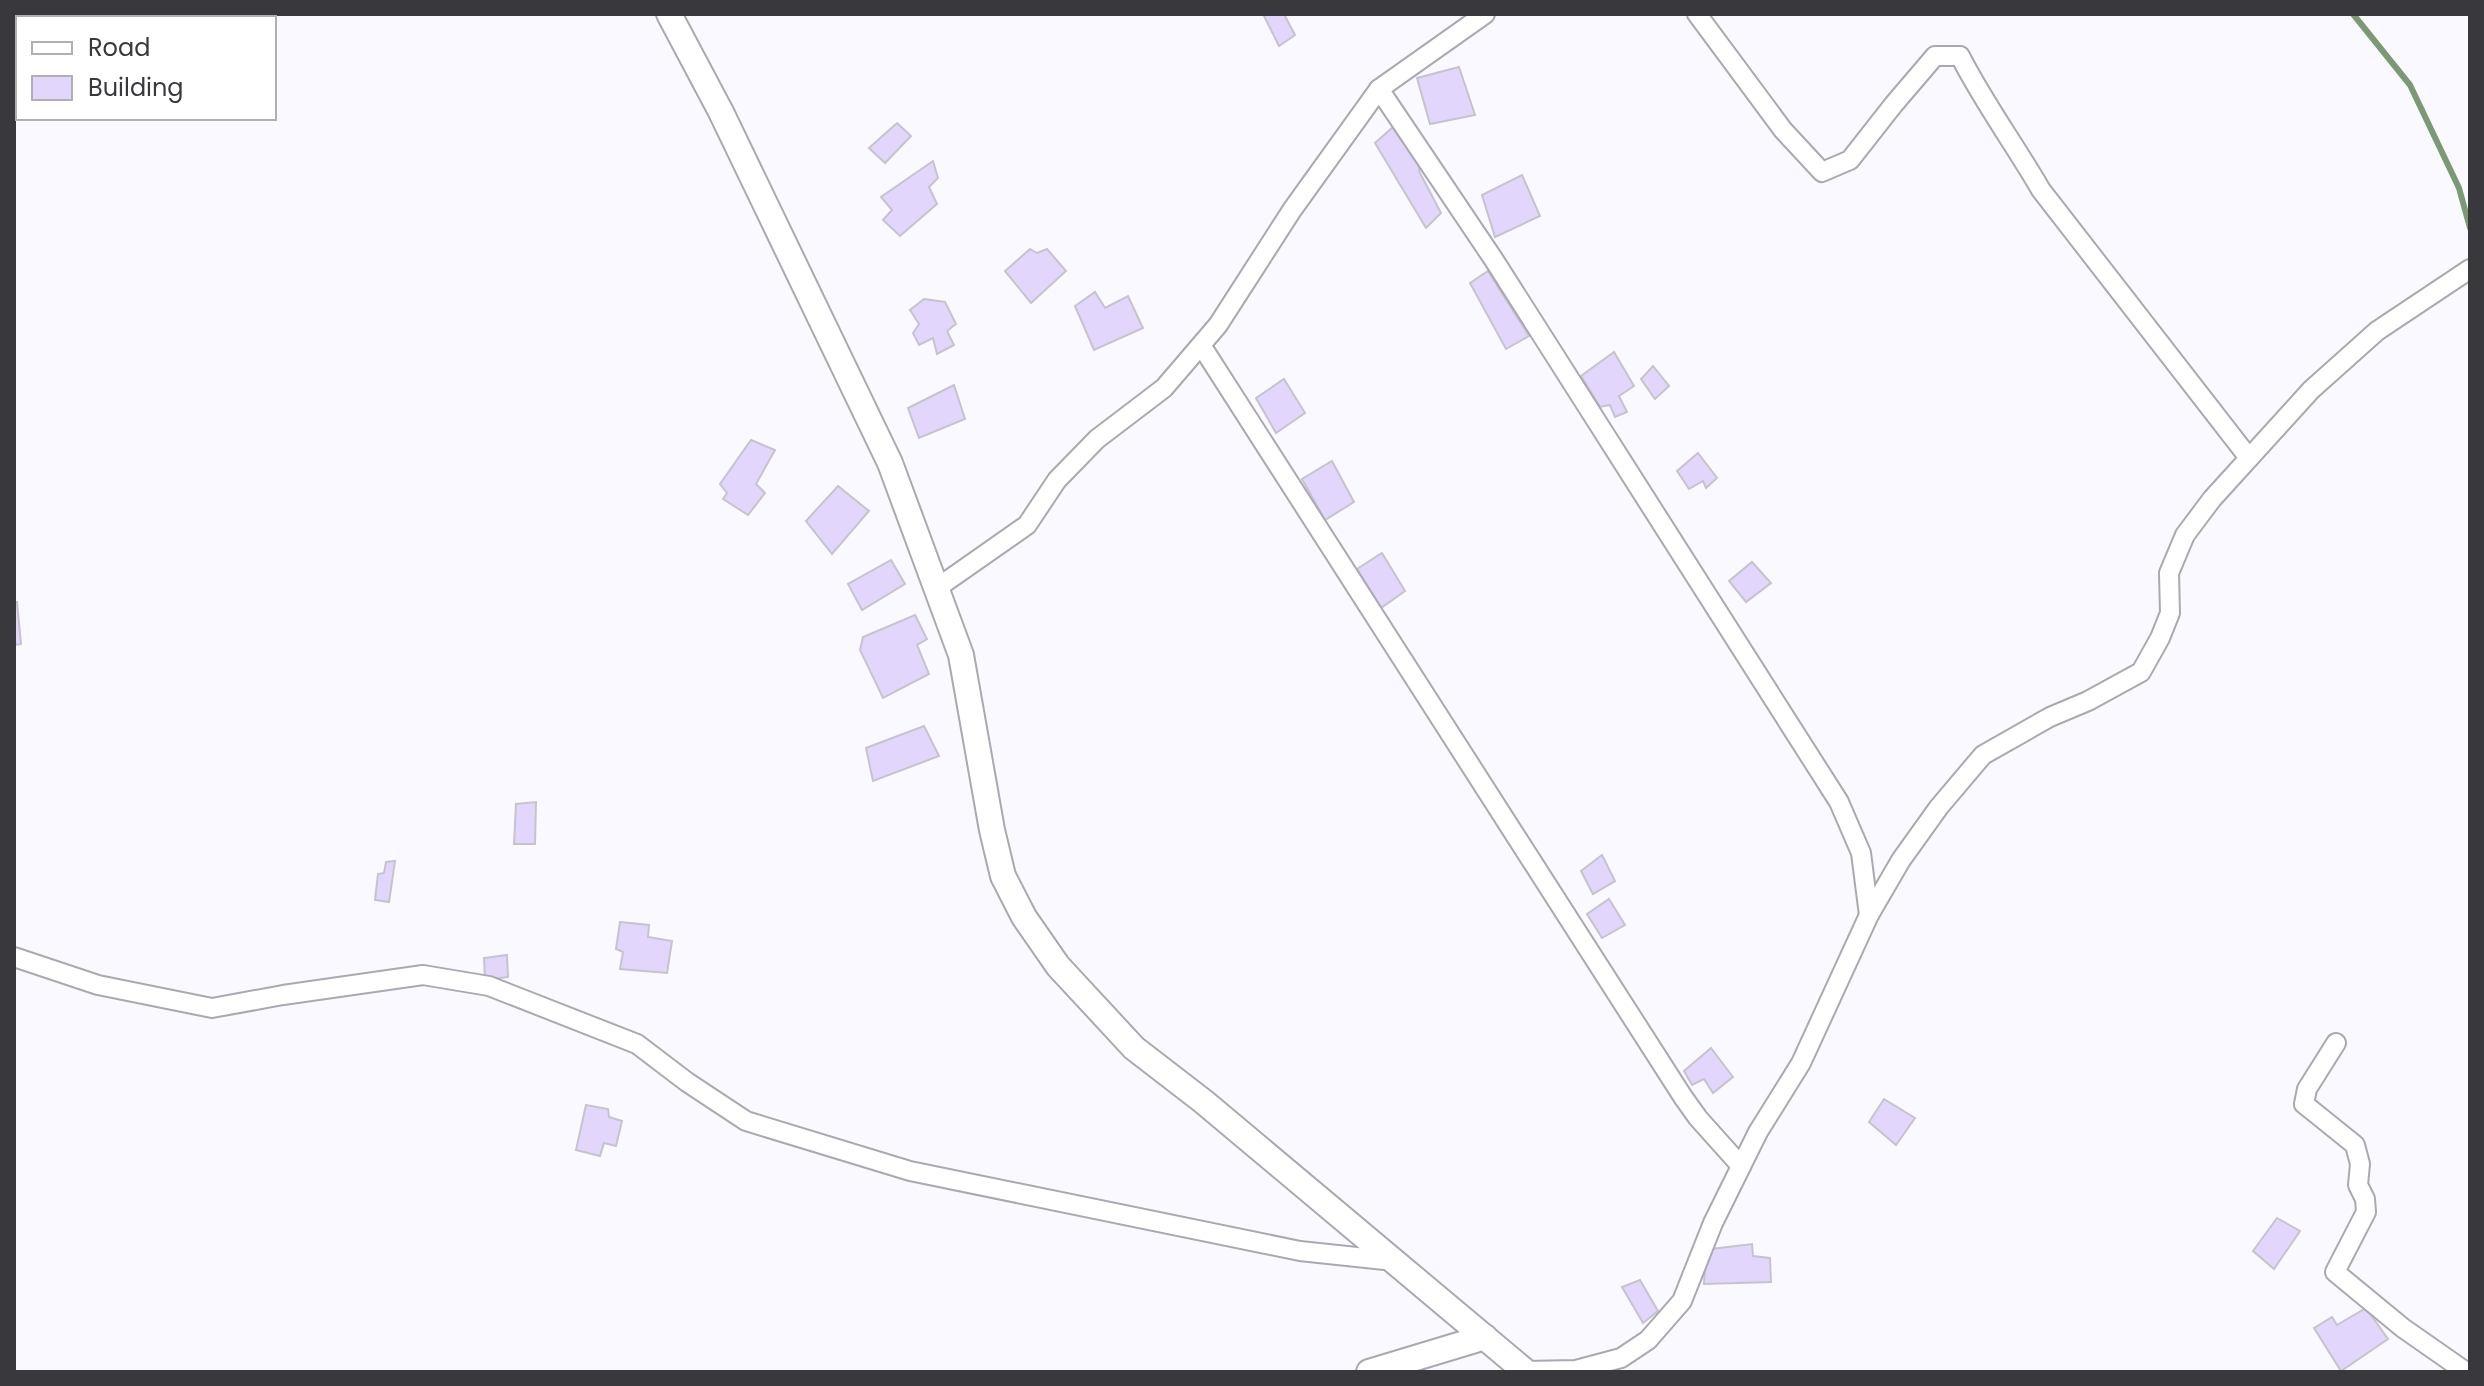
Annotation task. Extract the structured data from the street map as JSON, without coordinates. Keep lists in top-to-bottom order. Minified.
{"legend":["Road","Building"]}
